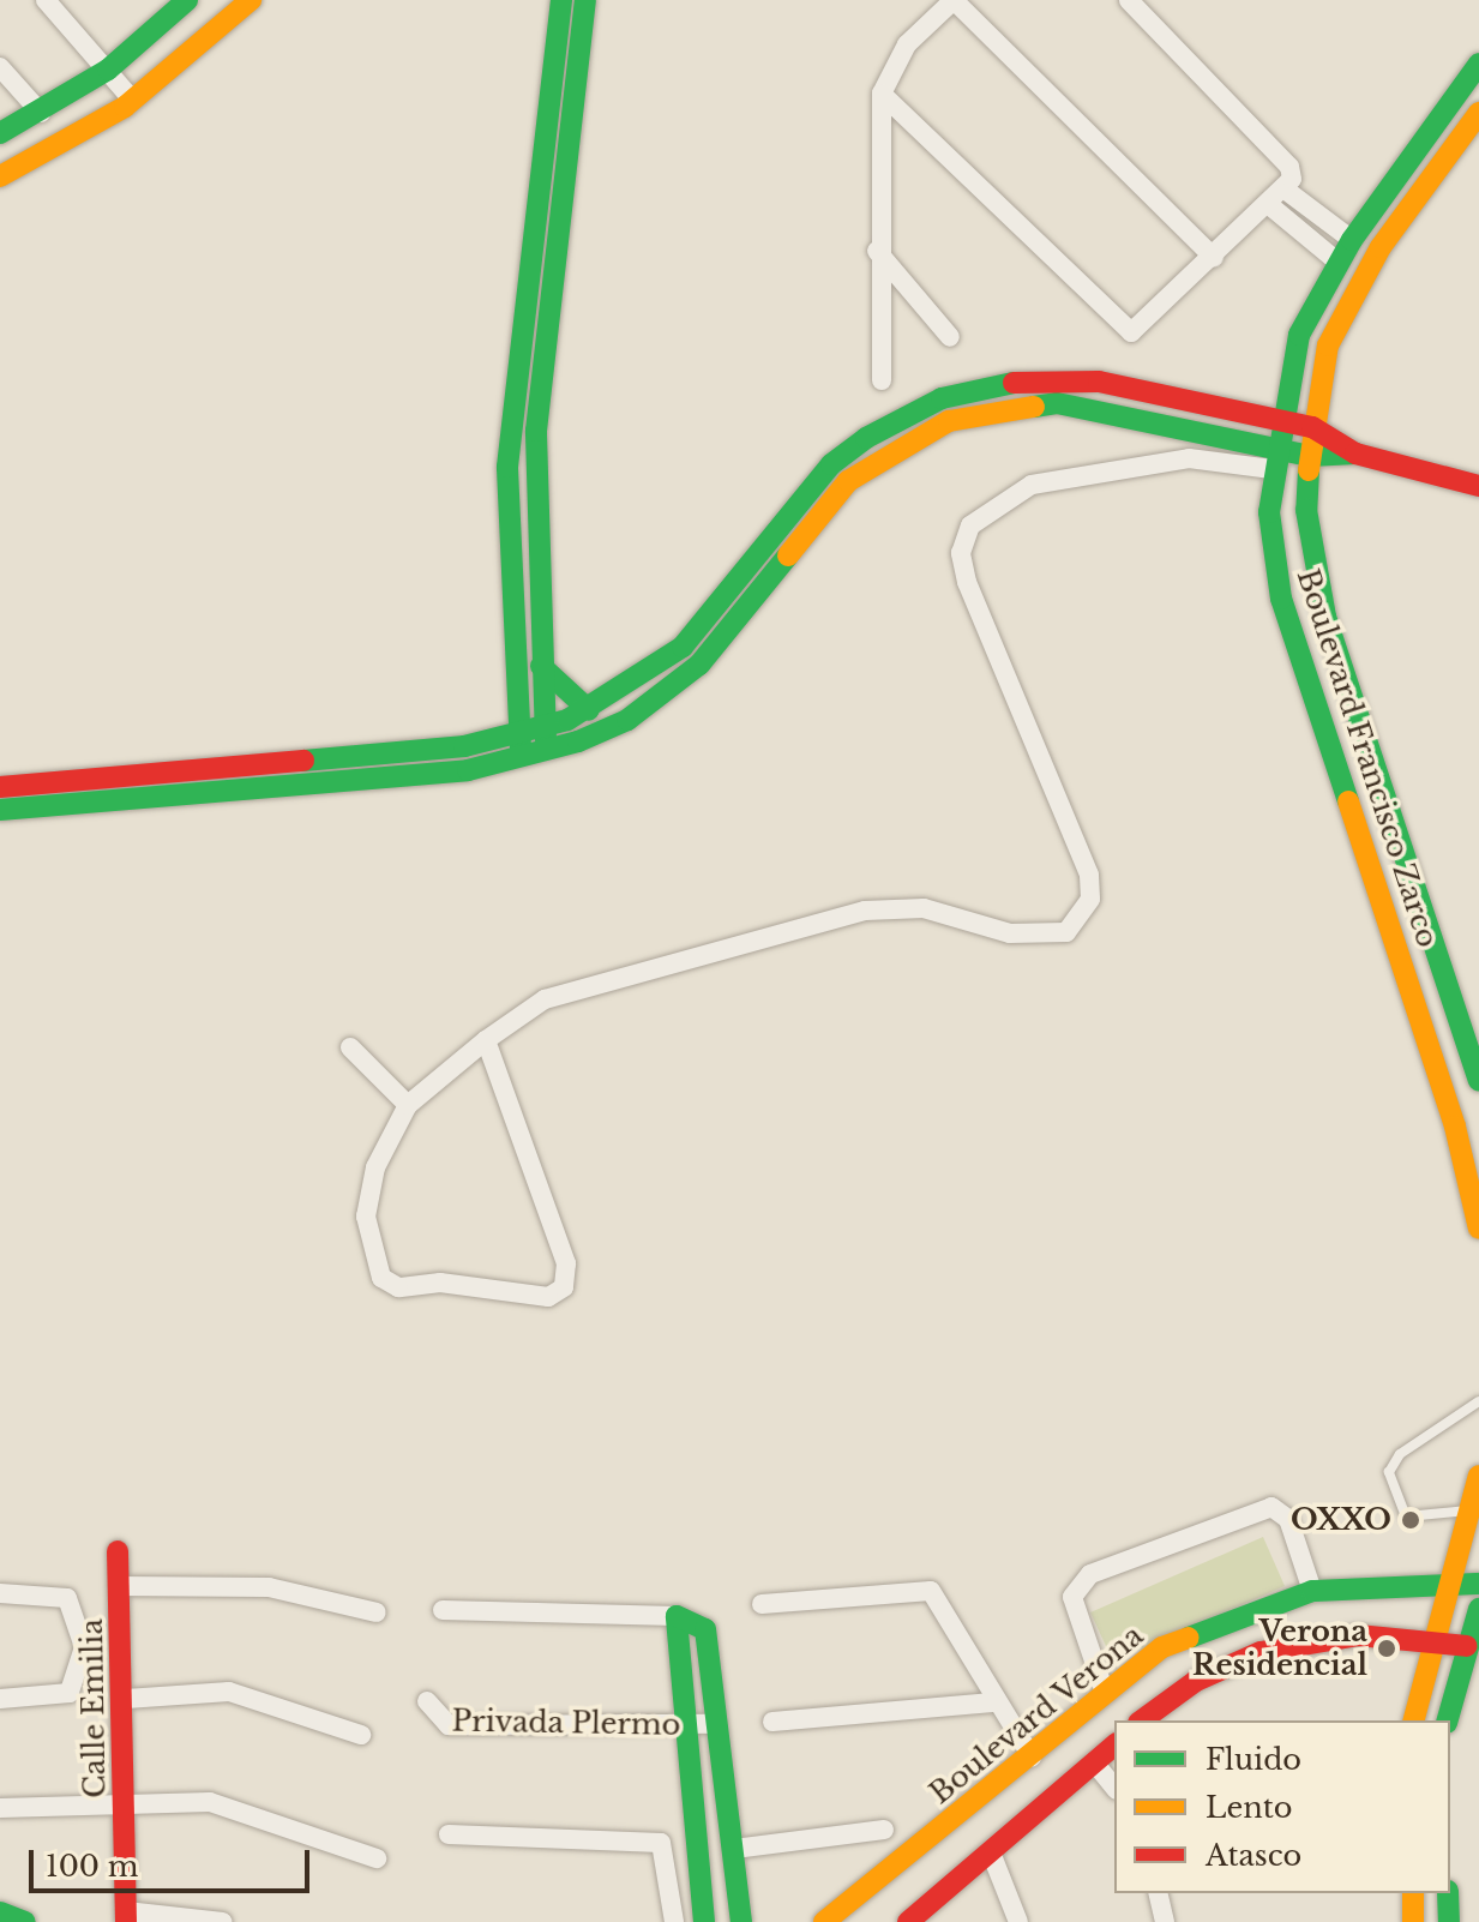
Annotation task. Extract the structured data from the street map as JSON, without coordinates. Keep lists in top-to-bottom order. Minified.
{"streets":{"street":["Boulevard Francisco Zarco","Calle Emilia","Boulevard Verona","Privada Plermo"]},"places":["OXXO","Verona Residencial"],"legend":["Fluido","Lento","Atasco"],"scale_bar":"100 m"}
